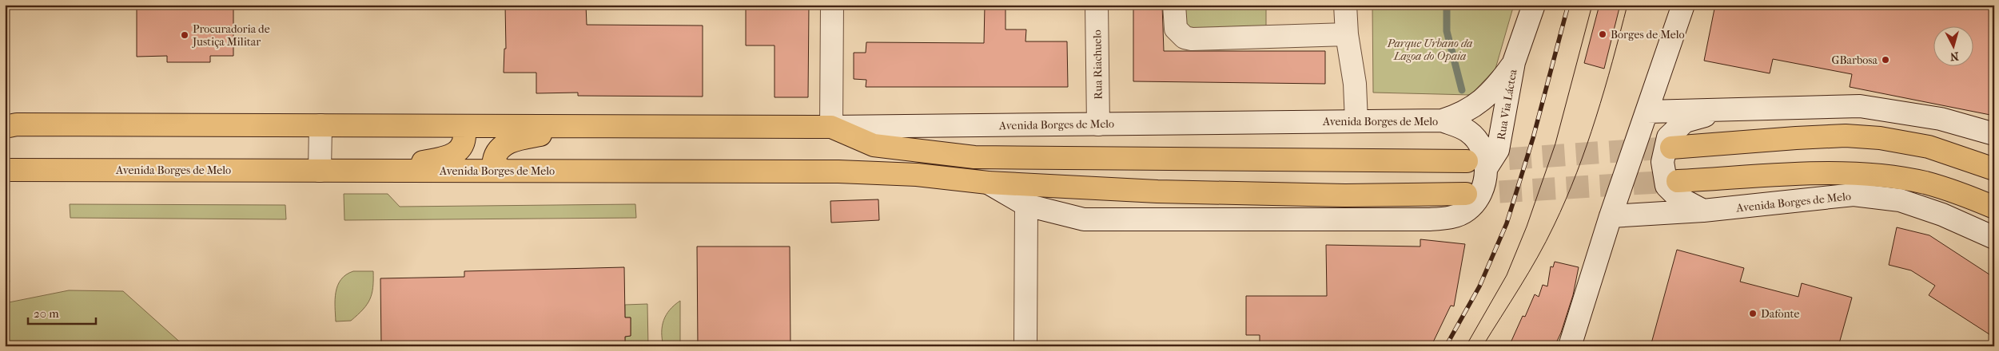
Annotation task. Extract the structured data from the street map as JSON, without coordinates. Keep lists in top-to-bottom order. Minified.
{"streets":{"main road":["Avenida Borges de Melo"],"street":["Rua Riachuelo","Rua Via Láctea"]},"crossings":[["Rua Riachuelo","Avenida Borges de Melo"],["Rua Via Láctea","Avenida Borges de Melo"]],"parks":["Parque Urbano da Lagoa do Opaia"],"places":["Borges de Melo","Procuradoria de Justiça Militar","GBarbosa","Dafonte"],"scale_bar":"20 m","north":"bottom"}
